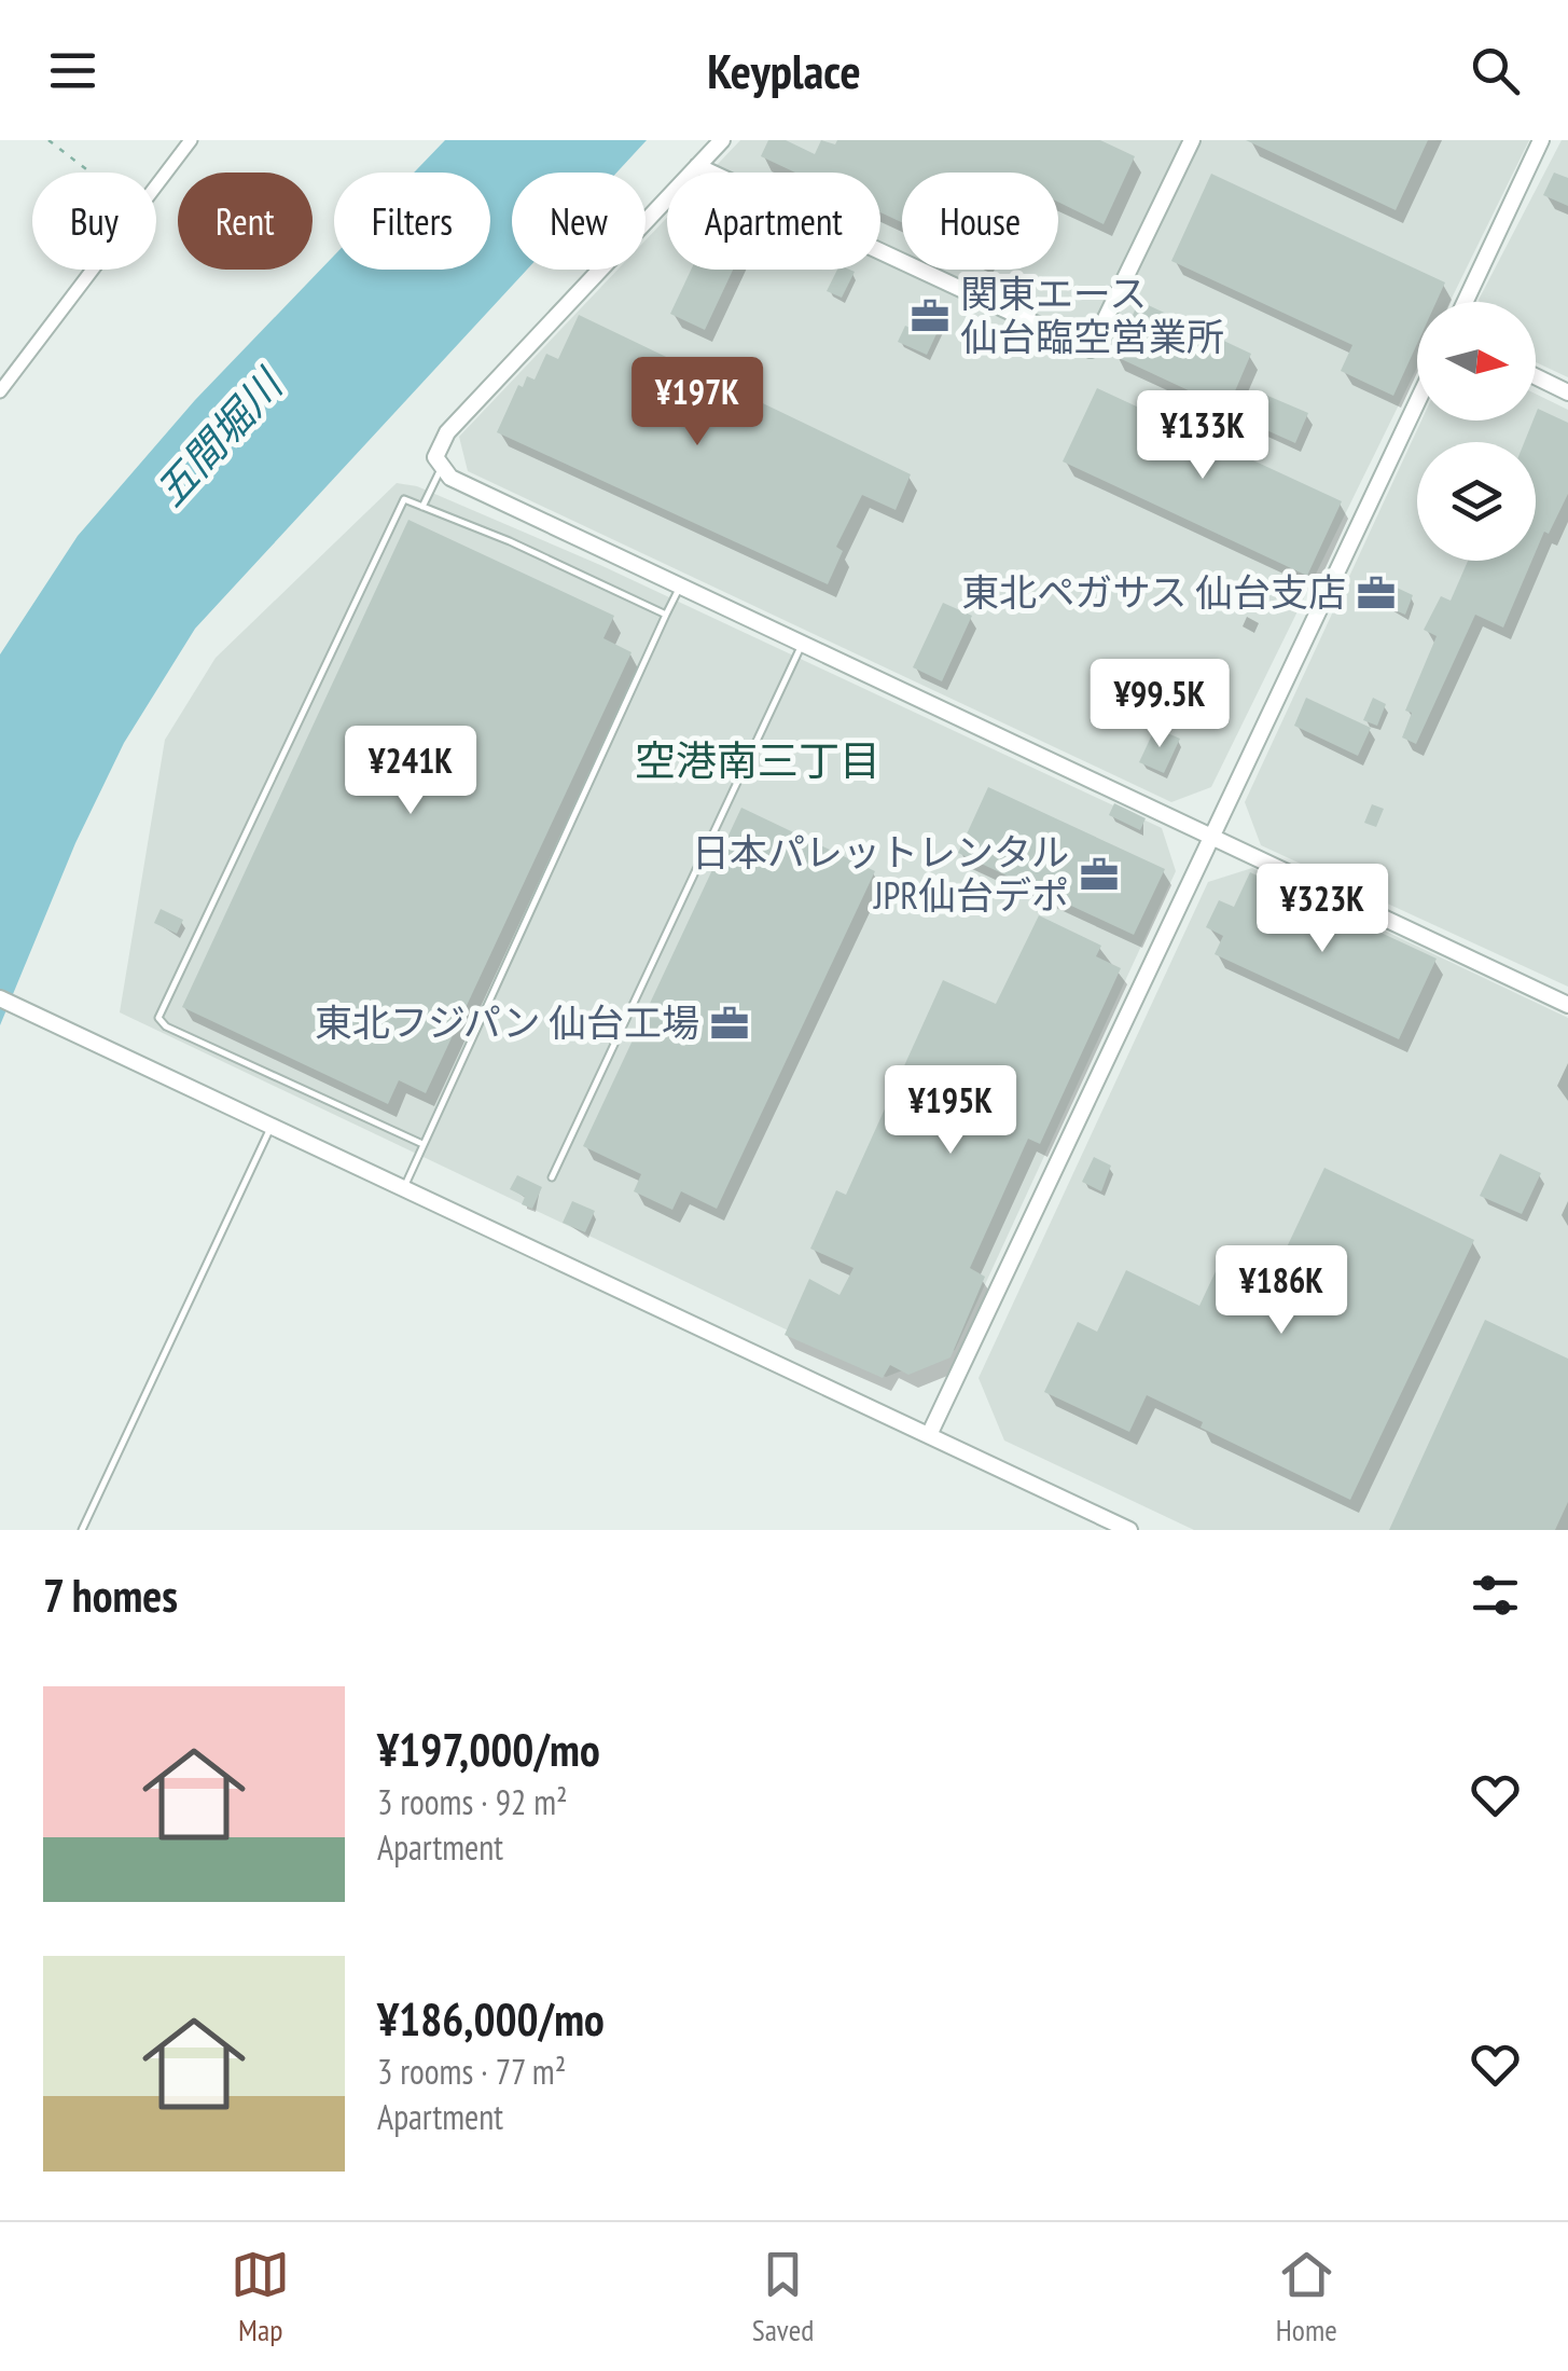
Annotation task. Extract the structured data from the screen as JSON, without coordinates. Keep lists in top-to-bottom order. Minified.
{"districts":["空港南三丁目"],"water":["五間堀川"],"places":{"office":["関東エース 仙台臨空営業所","東北ペガサス 仙台支店","日本パレットレンタル JPR仙台デポ","東北フジパン 仙台工場"]},"north":"right","page":{"header":"Keyplace","chip":["Buy","Rent","Filters","New","Apartment","House"],"price":["¥197K","¥133K","¥99.5K","¥241K","¥323K","¥195K","¥186K"],"heading":"7 homes","list":[{"name":"¥197,000/mo","note":"3 rooms · 92 m² · Apartment"},{"name":"¥186,000/mo","note":"3 rooms · 77 m² · Apartment"}],"tabs":["Map","Saved","Home"]}}
